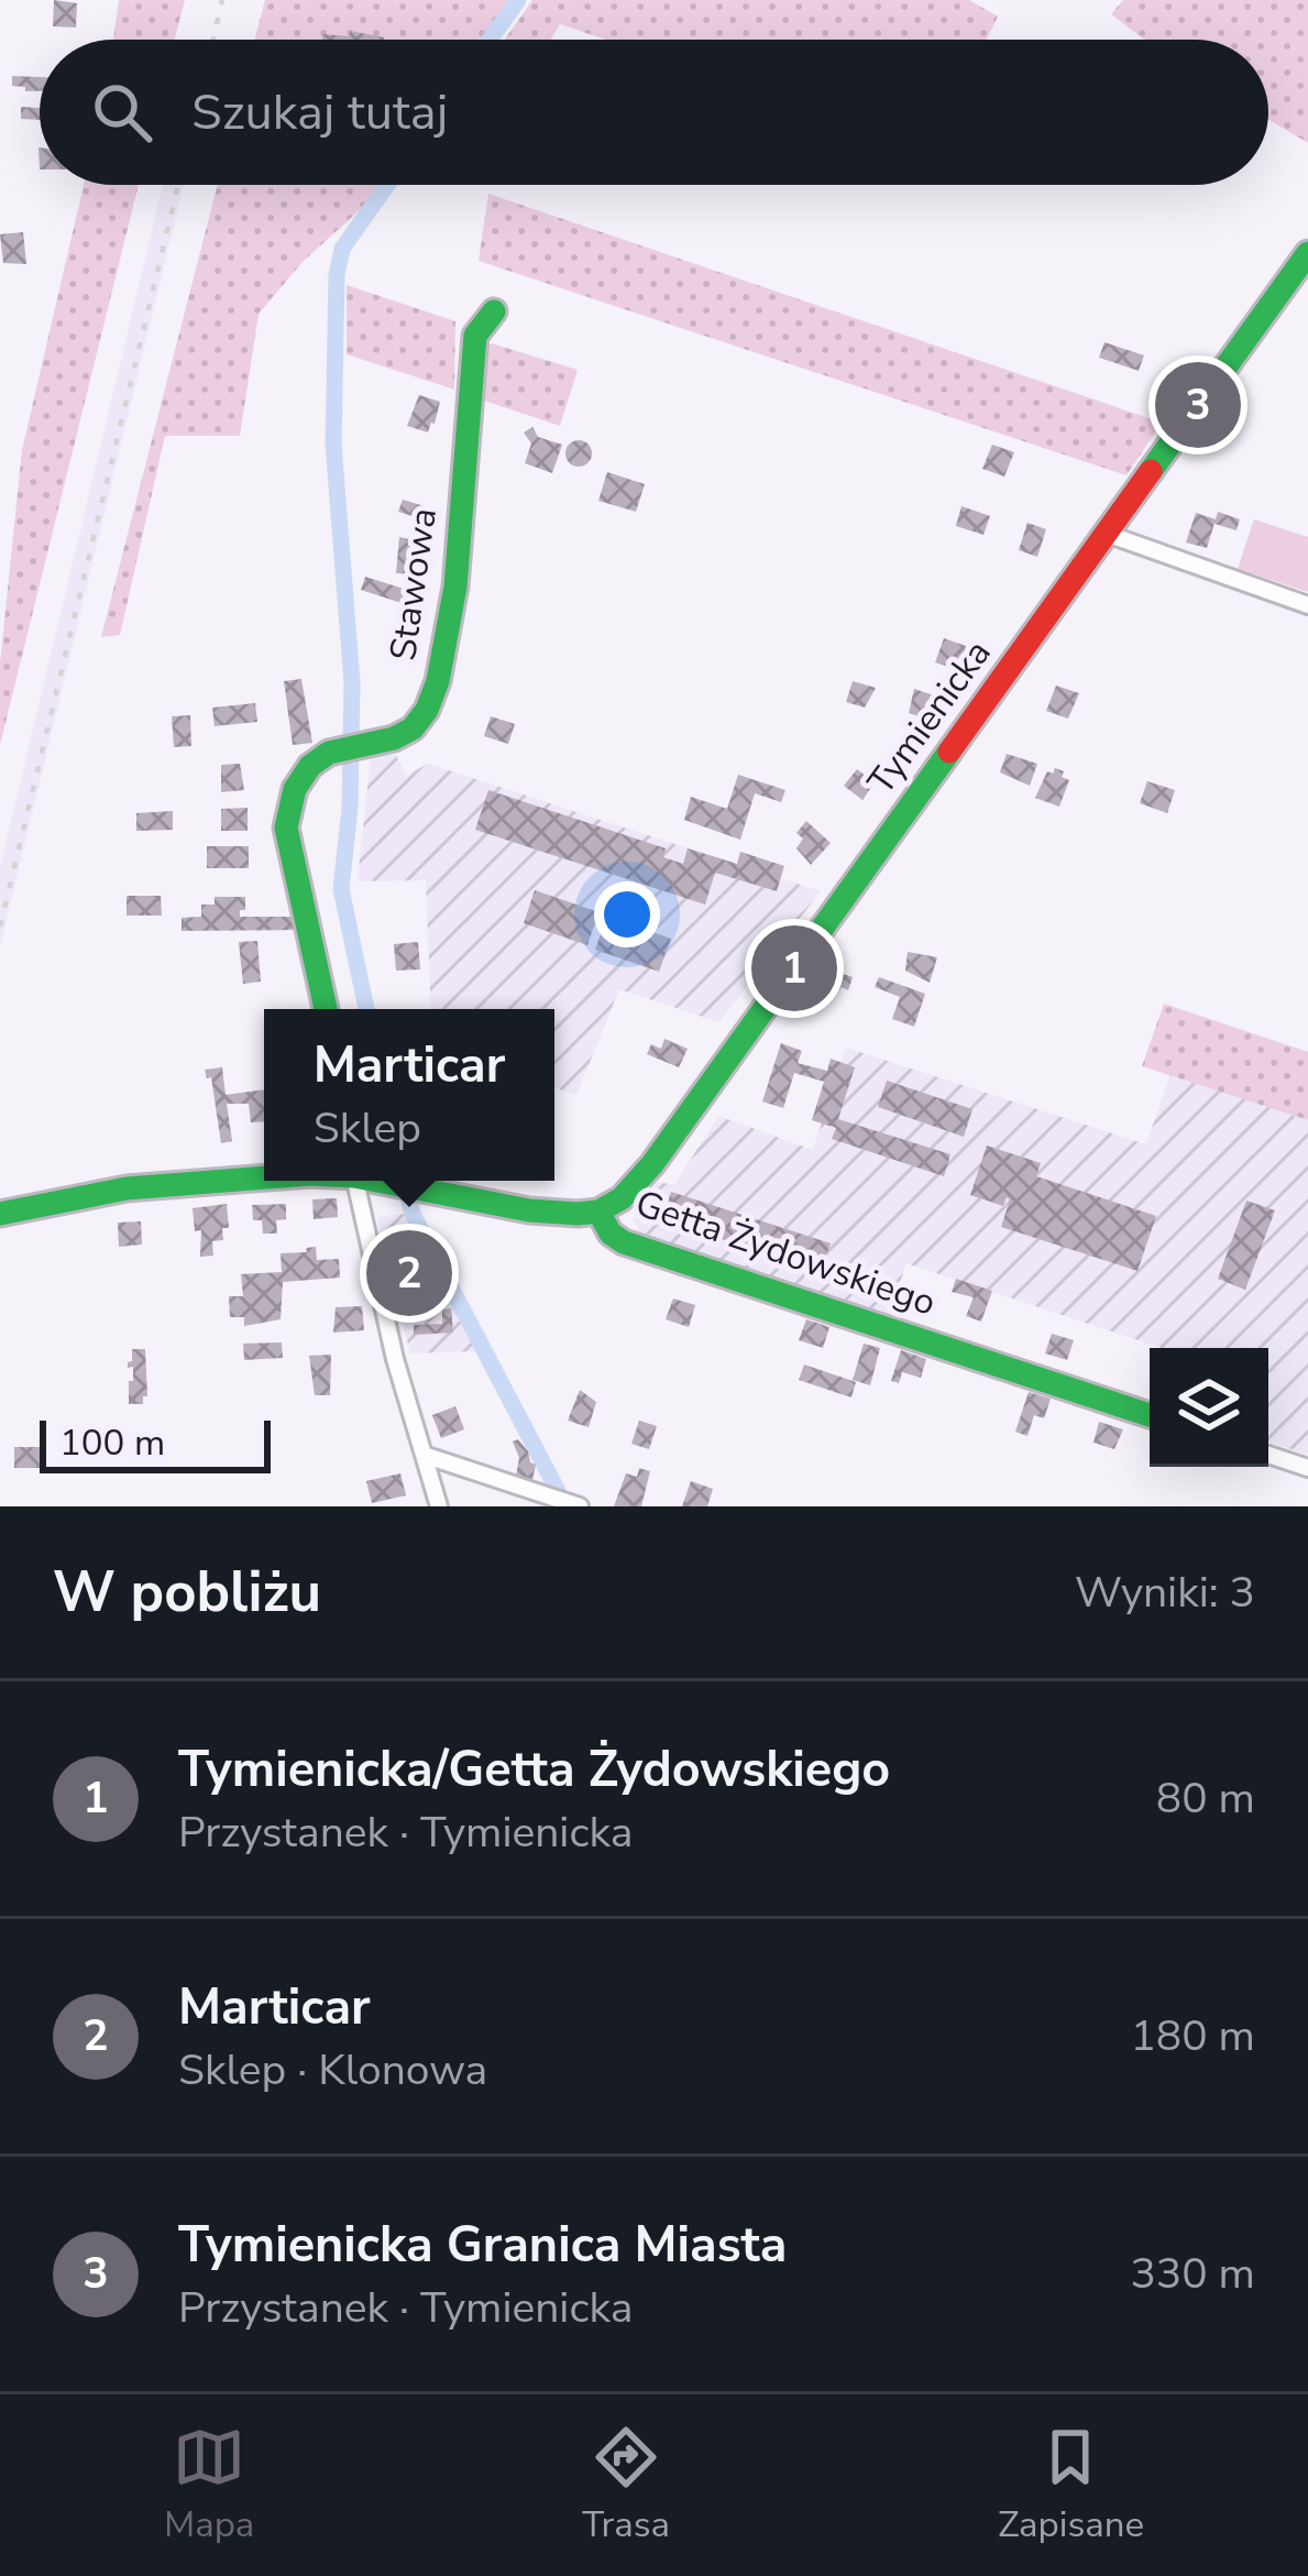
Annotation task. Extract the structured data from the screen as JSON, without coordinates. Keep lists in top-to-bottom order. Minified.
{"streets":{"street":["Stawowa","Tymienicka","Getta Żydowskiego"]},"crossings":[["Tymienicka","Getta Żydowskiego"]],"scale_bar":"100 m","page":{"search":"Szukaj tutaj","pins":["3","1","2"],"popup":["Marticar","Sklep"],"scale":"100 m","heading":["W pobliżu","Wyniki: 3"],"list":[{"mark":"1","name":"Tymienicka/Getta Żydowskiego","note":"Przystanek · Tymienicka","value":"80 m"},{"mark":"2","name":"Marticar","note":"Sklep · Klonowa","value":"180 m"},{"mark":"3","name":"Tymienicka Granica Miasta","note":"Przystanek · Tymienicka","value":"330 m"}],"nav":["Mapa","Trasa","Zapisane"]}}
